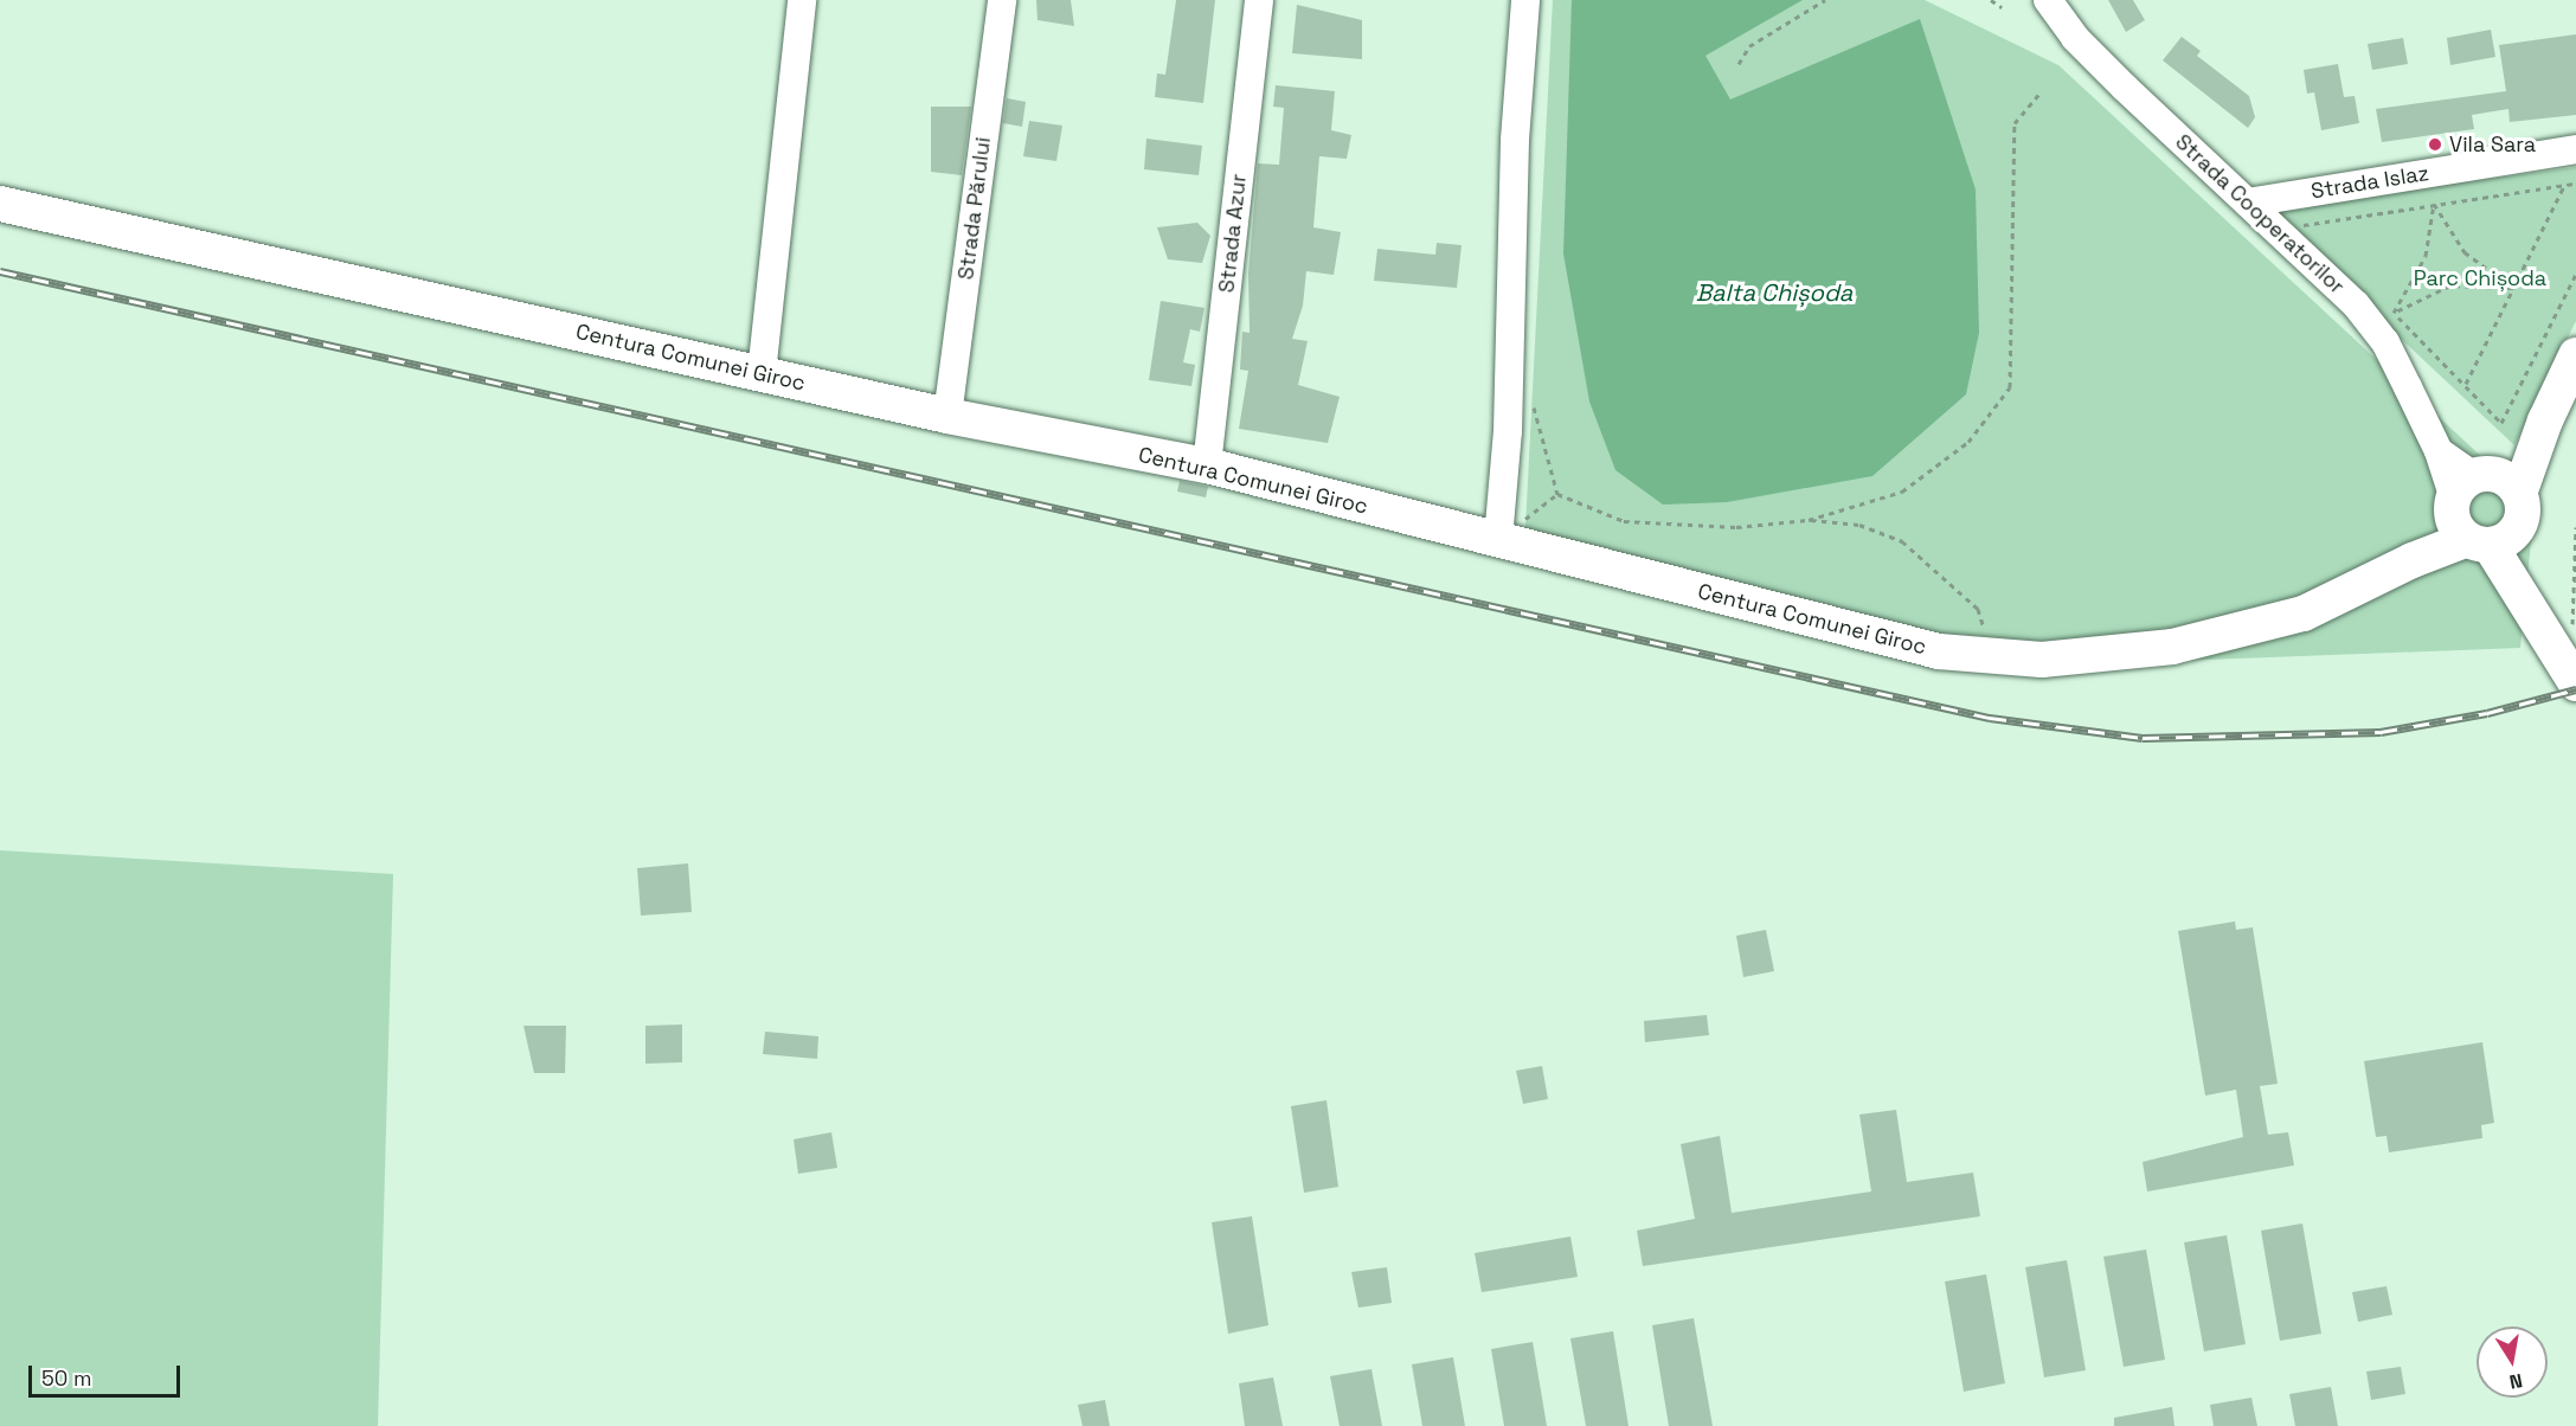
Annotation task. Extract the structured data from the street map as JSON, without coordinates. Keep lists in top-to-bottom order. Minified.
{"streets":{"main road":["Centura Comunei Giroc"],"street":["Strada Islaz","Strada Părului","Strada Cooperatorilor","Strada Azur"]},"crossings":[["Strada Islaz","Strada Cooperatorilor"],["Strada Părului","Centura Comunei Giroc"],["Strada Cooperatorilor","Centura Comunei Giroc"],["Strada Azur","Centura Comunei Giroc"]],"water":["Balta Chișoda"],"parks":["Parc Chișoda"],"places":["Vila Sara"],"scale_bar":"50 m","north":"bottom"}
